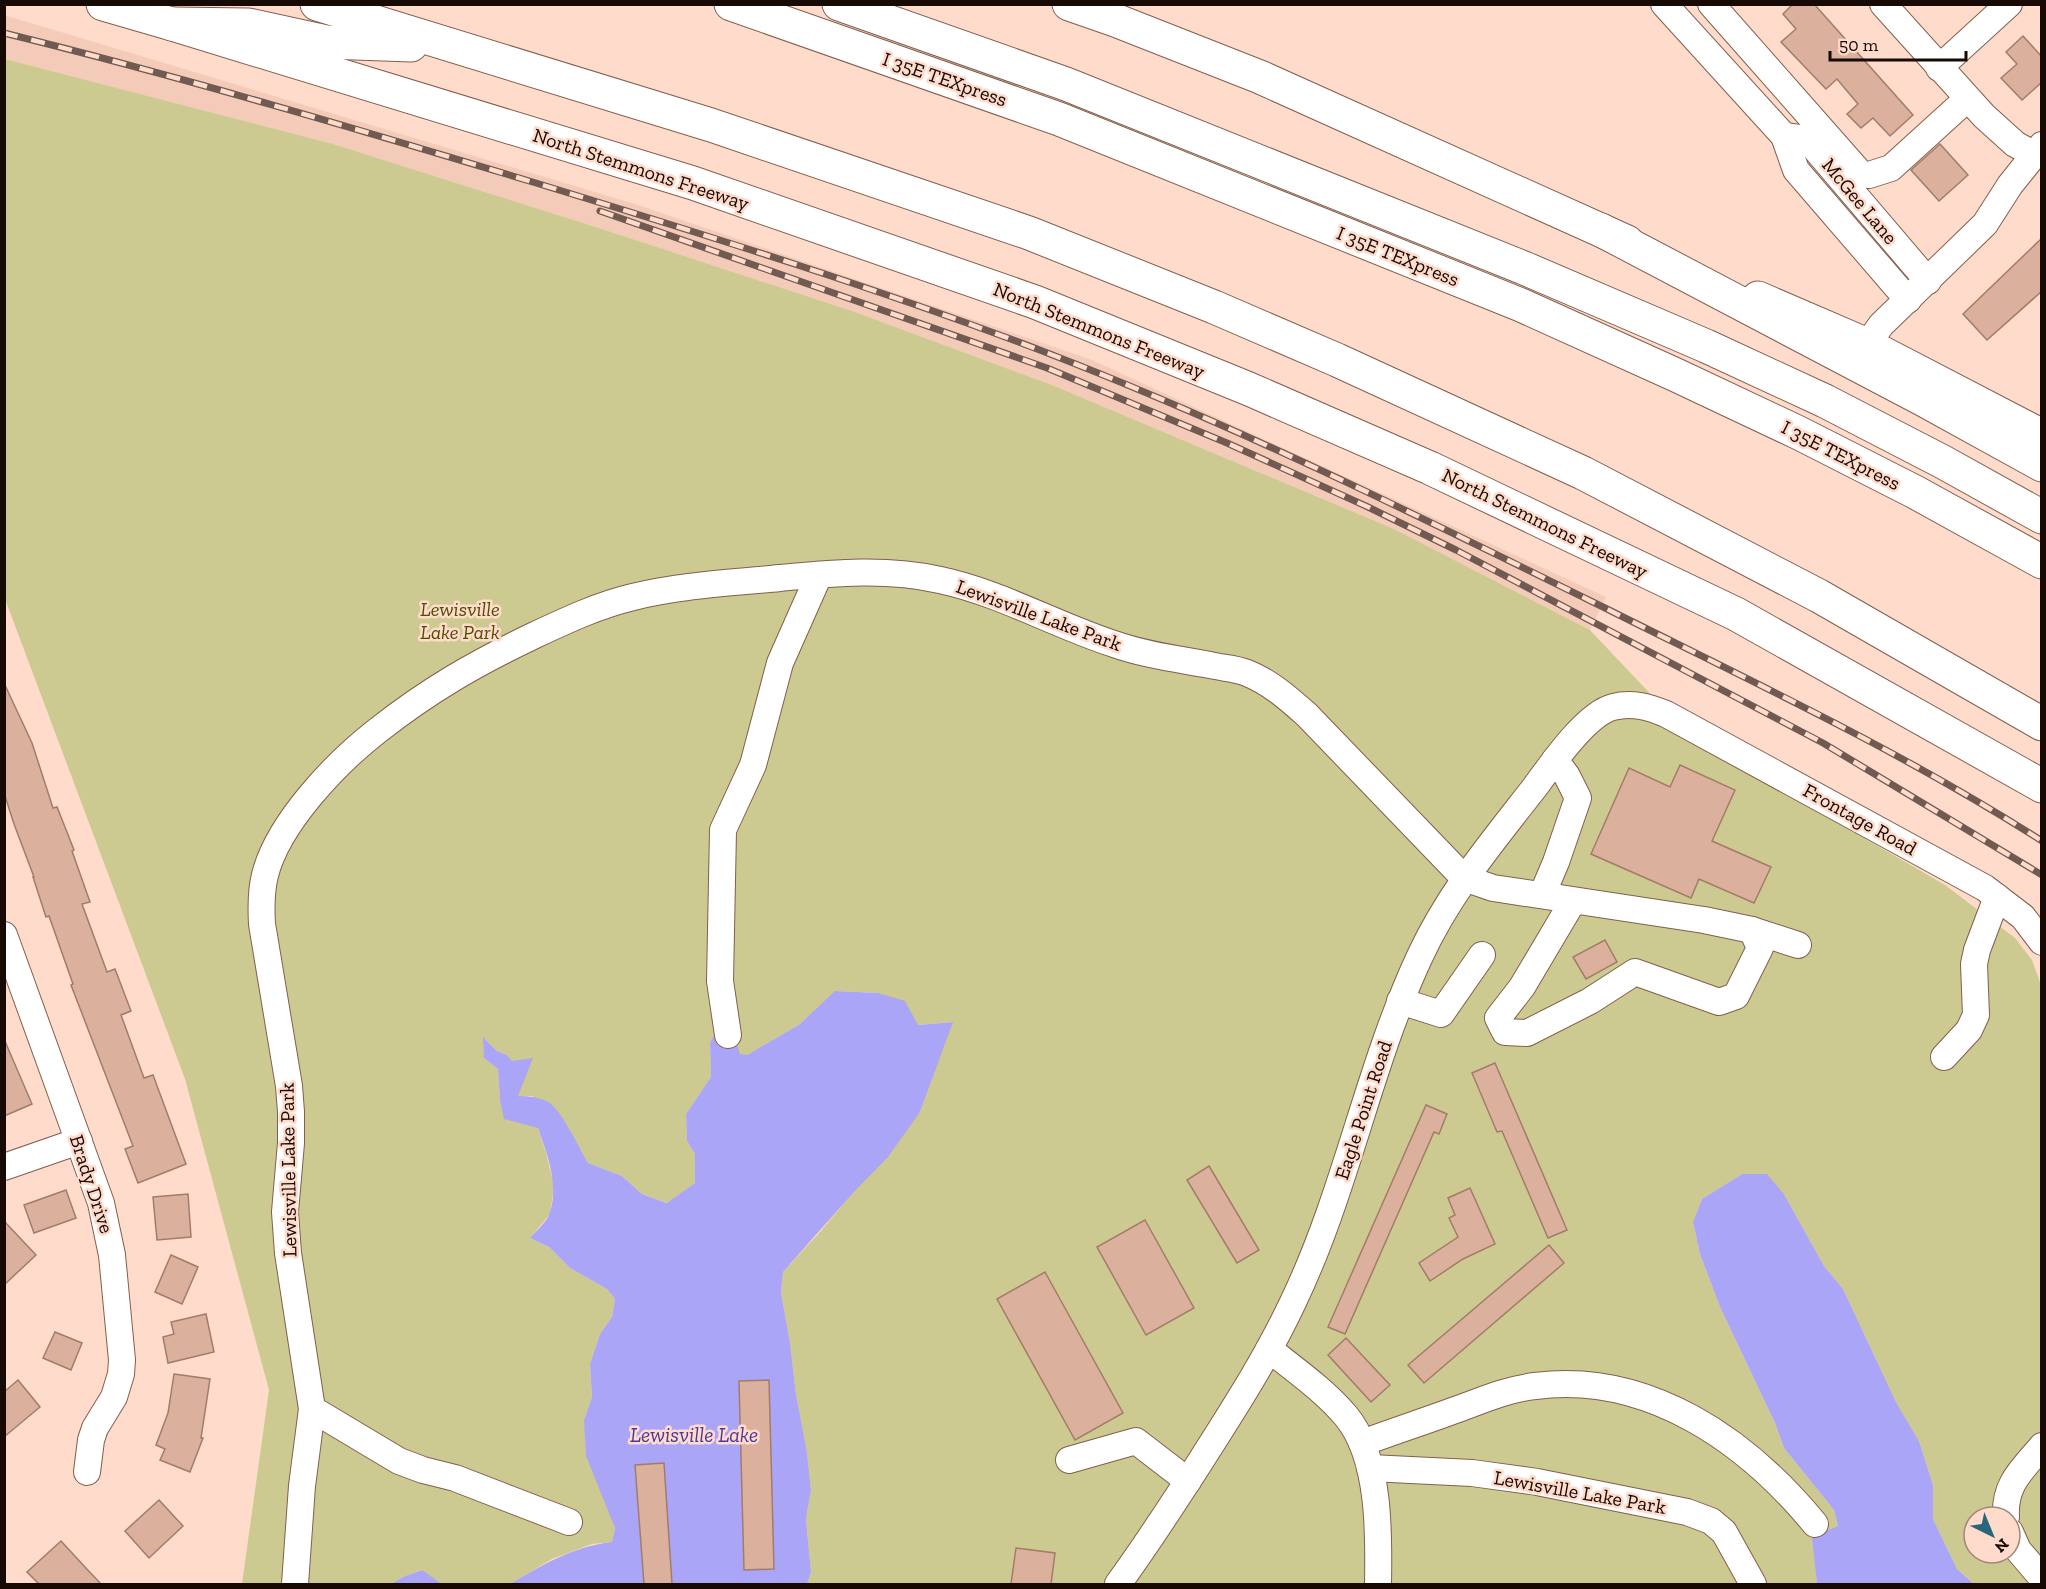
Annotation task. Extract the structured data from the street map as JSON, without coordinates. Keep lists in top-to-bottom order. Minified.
{"streets":{"main road":["I 35E TEXpress","North Stemmons Freeway"],"street":["McGee Lane","Lewisville Lake Park","Frontage Road","Eagle Point Road","Brady Drive"]},"crossings":[["Lewisville Lake Park","Eagle Point Road"],["Frontage Road","Eagle Point Road"]],"water":["Lewisville Lake"],"parks":["Lewisville Lake Park"],"scale_bar":"50 m","north":"bottom right"}
